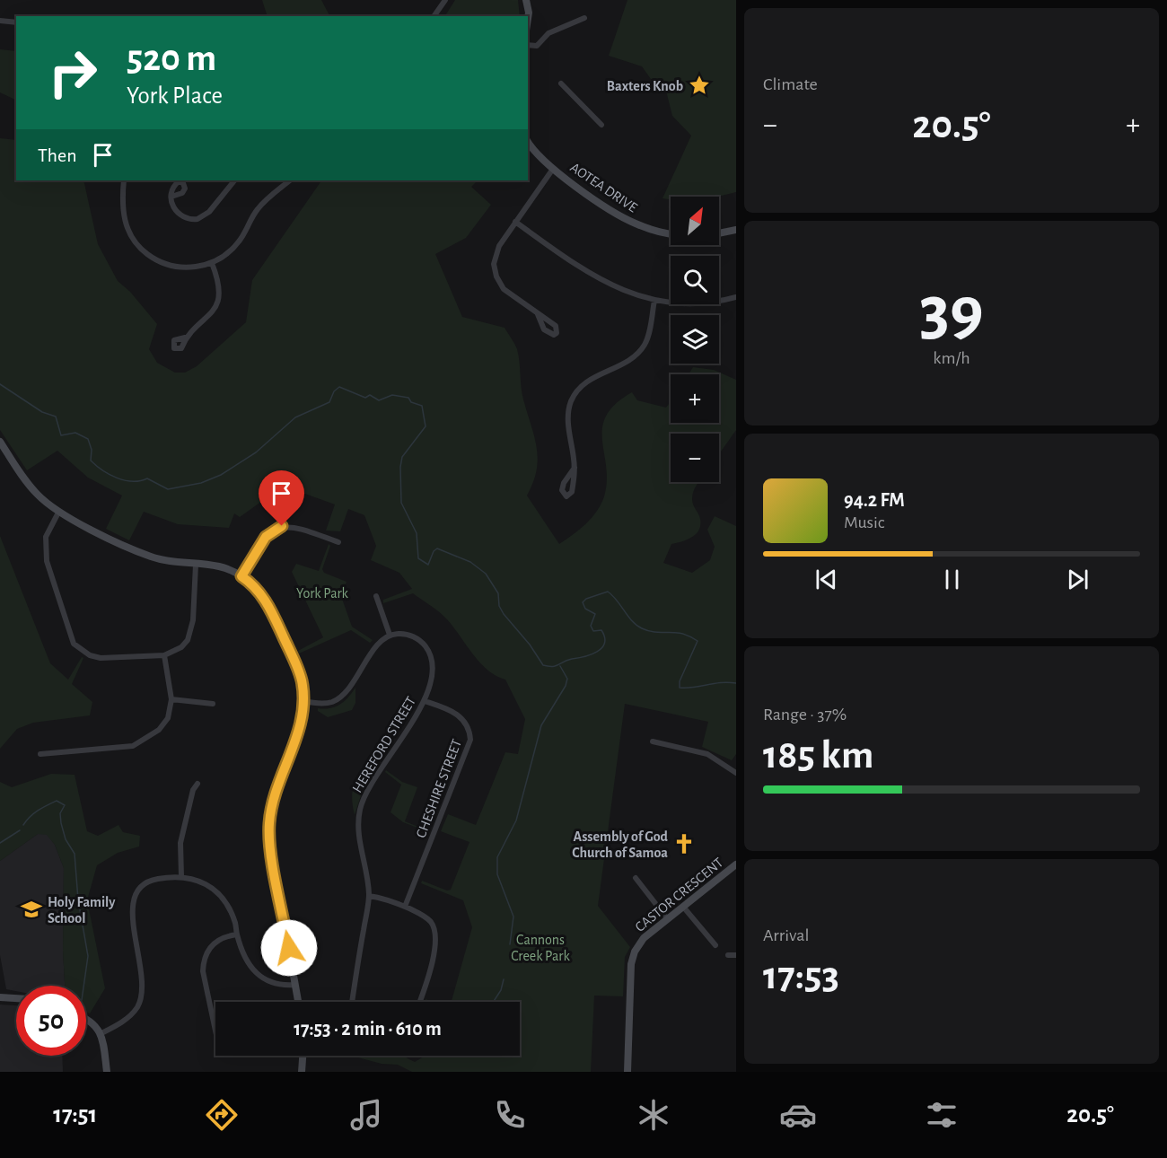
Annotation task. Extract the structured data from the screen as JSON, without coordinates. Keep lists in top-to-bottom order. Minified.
{"streets":{"main road":["AOTEA DRIVE","CASTOR CRESCENT"],"street":["HEREFORD STREET","CHESHIRE STREET"]},"crossings":[["HEREFORD STREET","CHESHIRE STREET"]],"parks":["York Park","Cannons Creek Park"],"places":{"place":["Baxters Knob"],"church":["Assembly of God Church of Samoa"],"school or university":["Holy Family School"]},"north":"top right","page":{"tile":["Climate",["39","km/h"],["Range · 37%","185 km"],["Arrival","17:53"]],"turn":["520 m","York Place"],"heat":["−","20.5°","+"],"then":"Then","map_buttons":["+","−"],"song":["94.2 FM","Music"],"limit":"50","trip":"17:53 · 2 min · 610 m","tabs":["17:51","20.5°"]}}
